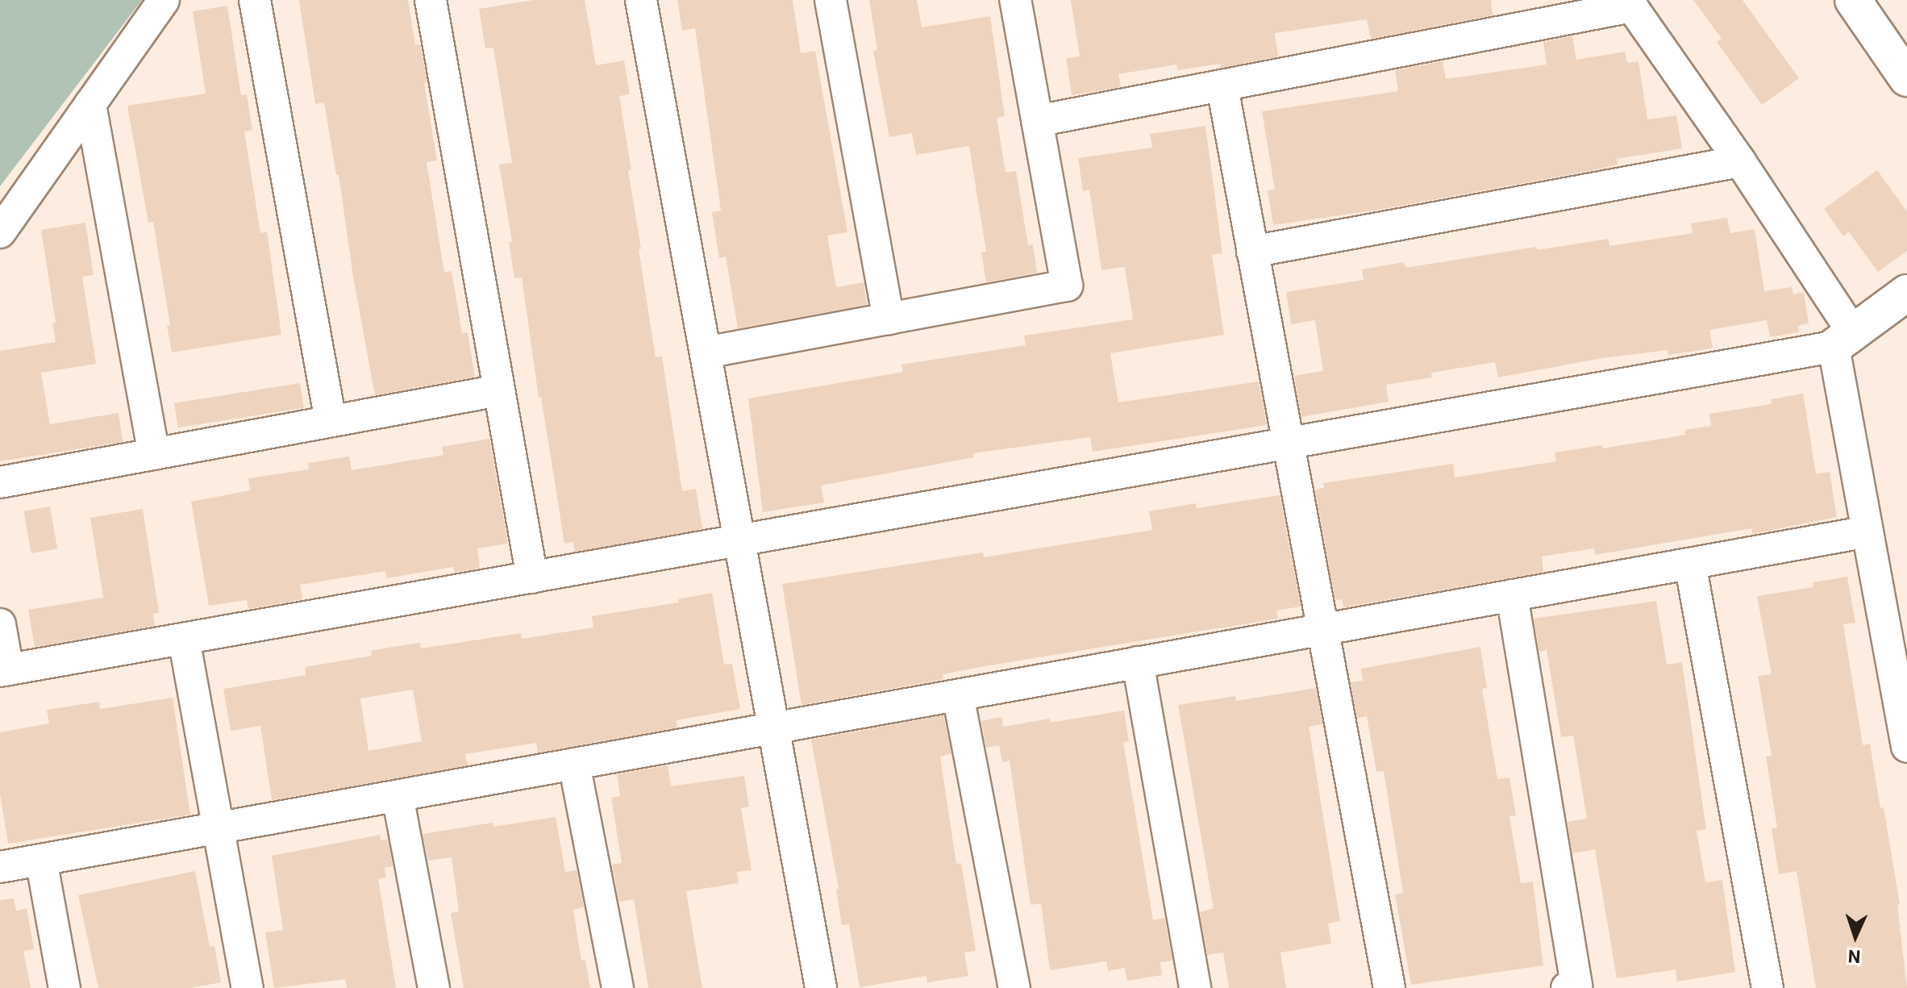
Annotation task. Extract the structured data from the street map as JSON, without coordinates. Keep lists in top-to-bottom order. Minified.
{"north":"bottom"}
